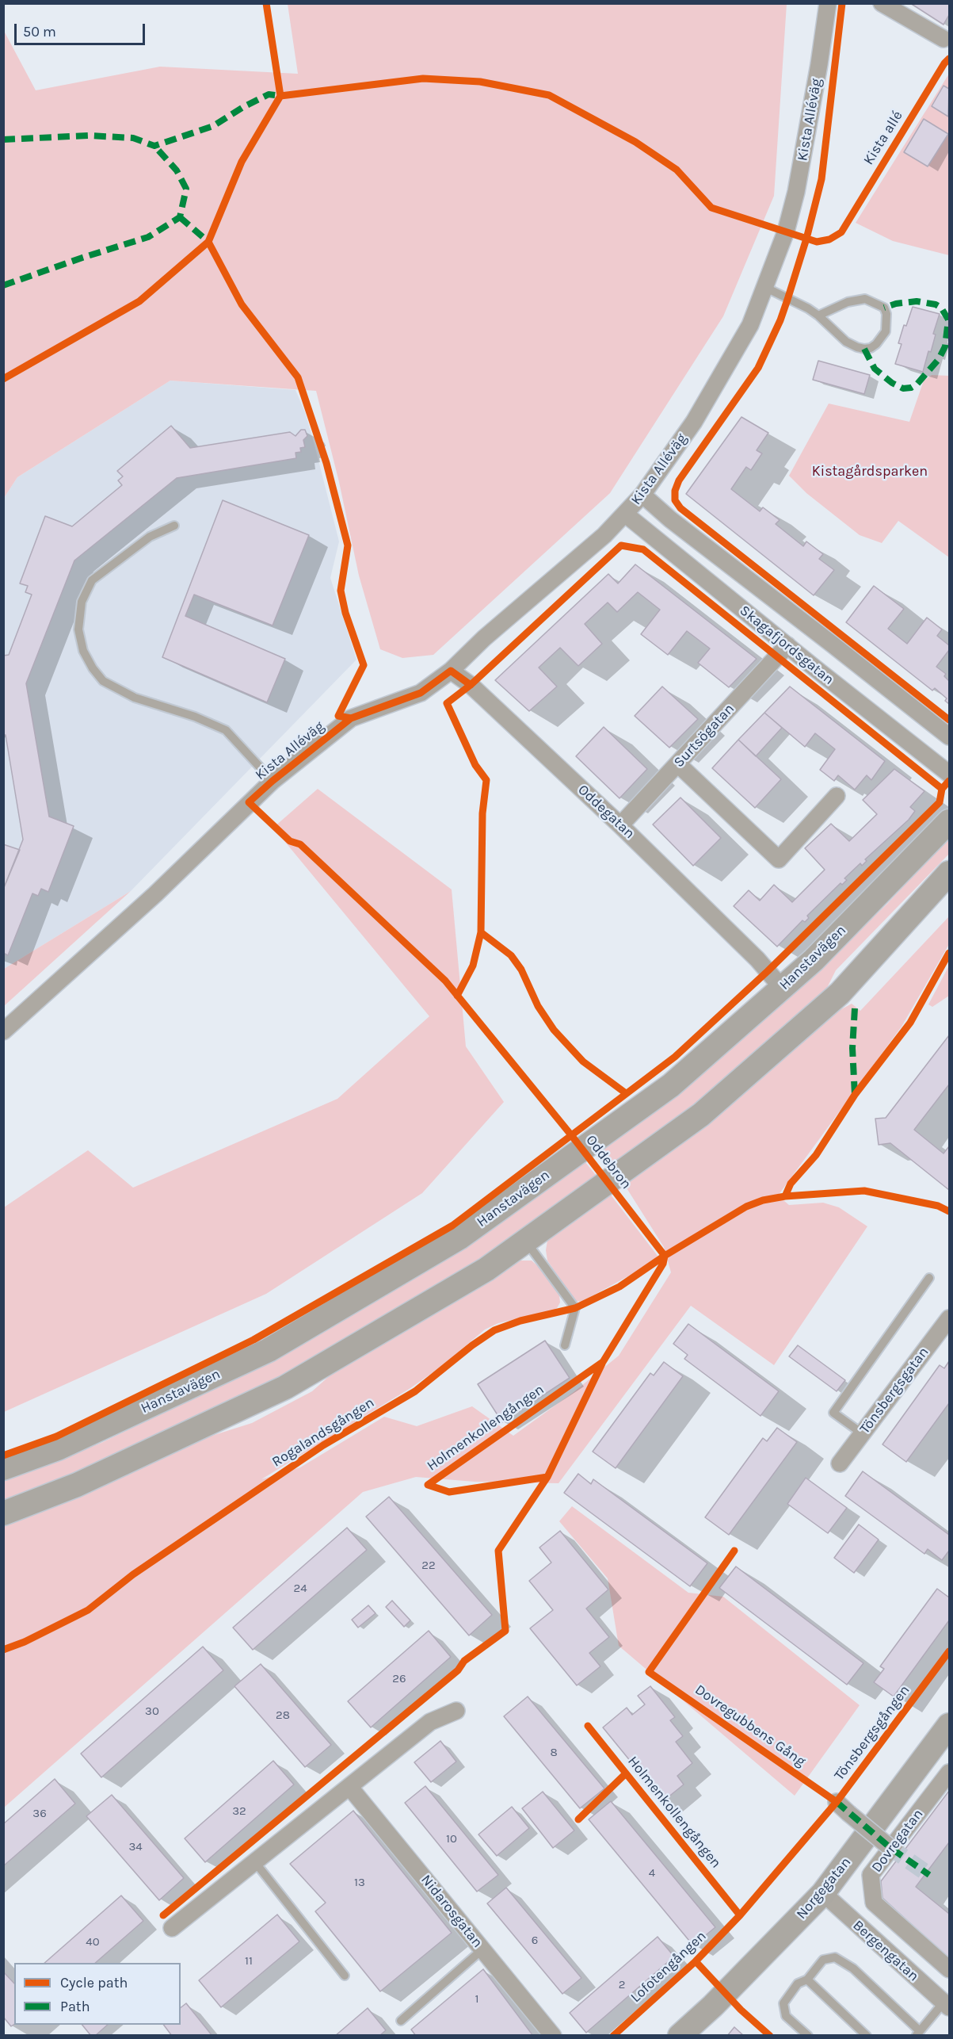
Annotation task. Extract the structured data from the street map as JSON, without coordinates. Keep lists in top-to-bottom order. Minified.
{"streets":{"main road":["Hanstavägen","Norgegatan"],"street":["Kista Alléväg","Skagafjordsgatan","Surtsögatan","Oddegatan","Tönsbergsgatan","Dovregatan","Nidarosgatan","Bergengatan"],"cycle path":["Kista allé","Oddebron","Holmenkollengången","Rogalandsgången","Dovregubbens Gång","Tönsbergsgången","Lofotengången"]},"crossings":[["Kista Alléväg","Skagafjordsgatan"],["Kista Alléväg","Oddegatan"],["Skagafjordsgatan","Surtsögatan"],["Surtsögatan","Oddegatan"],["Oddegatan","Hanstavägen"],["Norgegatan","Bergengatan"]],"parks":["Kistagårdsparken"],"house_numbers":["22","24","26","30","28","8","32","36","10","34","4","13","6","40","11","2","1"],"legend":["Cycle path","Path"],"scale_bar":"50 m"}
